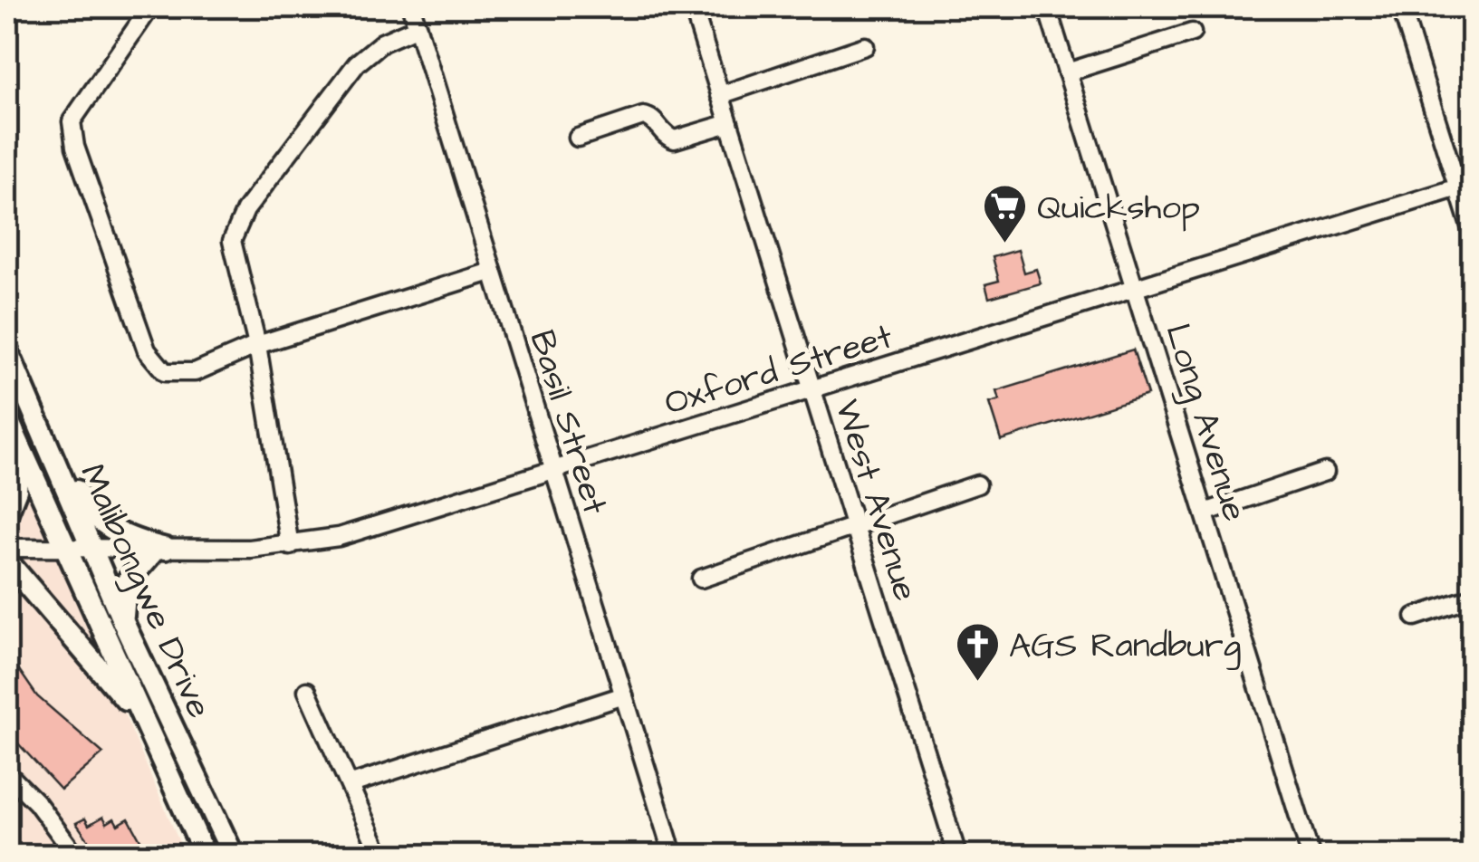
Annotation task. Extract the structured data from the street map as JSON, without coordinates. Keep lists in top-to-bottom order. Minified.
{"streets":{"main road":["Malibongwe Drive"],"street":["Oxford Street","Basil Street","Long Avenue","West Avenue"]},"crossings":[["Oxford Street","Basil Street"],["Oxford Street","Long Avenue"],["Oxford Street","West Avenue"],["Oxford Street","Malibongwe Drive"]],"places":{"supermarket":["Quickshop"],"church":["AGS Randburg"]}}
